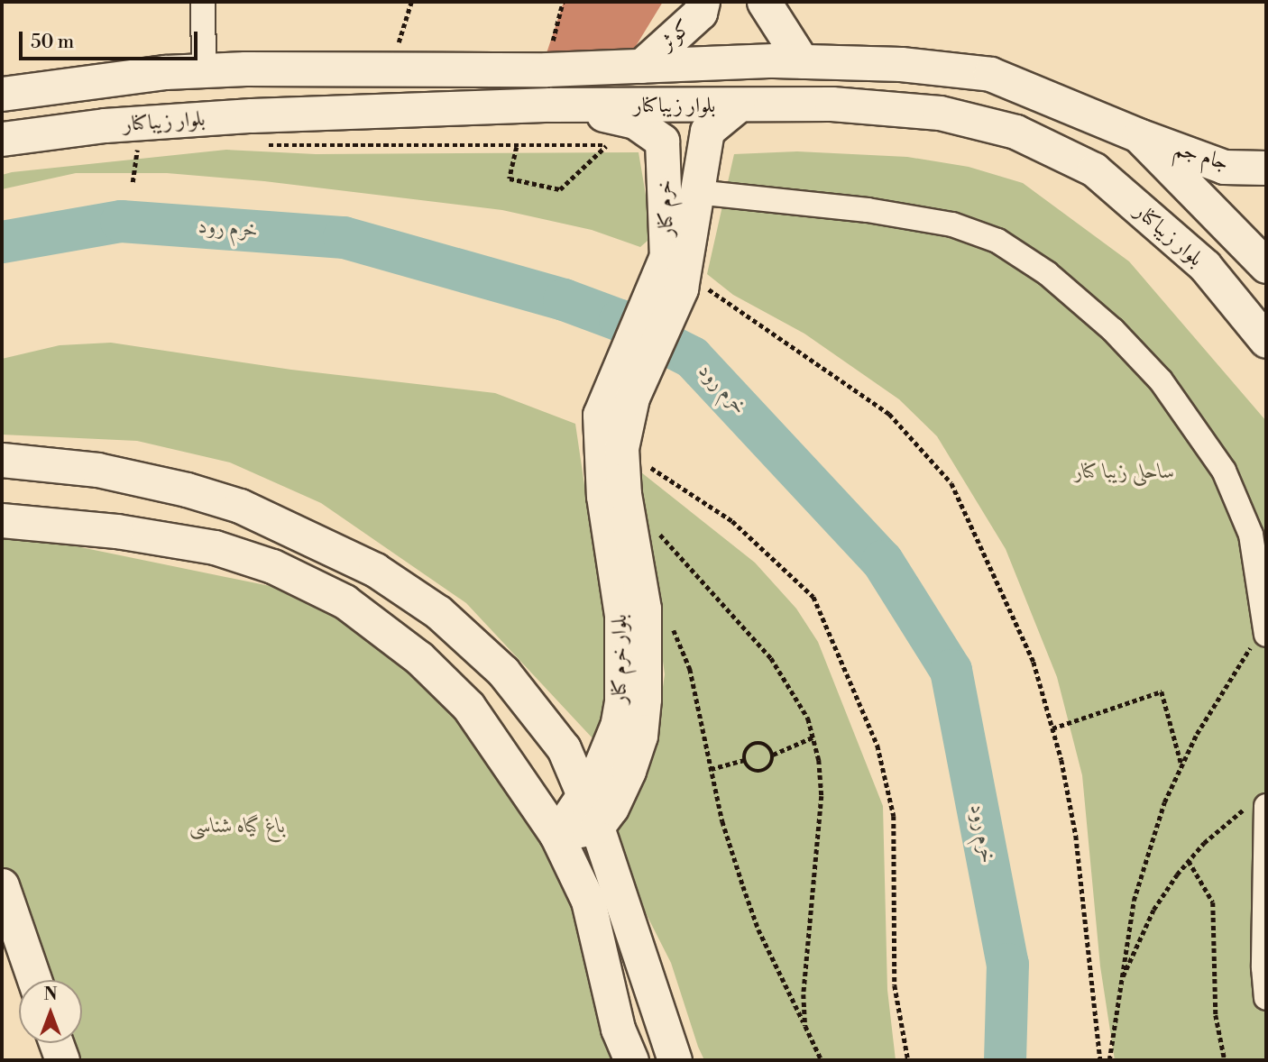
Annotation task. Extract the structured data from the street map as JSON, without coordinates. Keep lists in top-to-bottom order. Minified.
{"streets":{"main road":["کوثر","بلوار زیباکنار","جام جم","خرم کنار","بلوار خرم کنار"]},"crossings":[["کوثر","بلوار زیباکنار"],["بلوار زیباکنار","جام جم"],["بلوار زیباکنار","خرم کنار"],["خرم کنار","بلوار خرم کنار"]],"water":["خرم رود"],"parks":["ساحلی زیبا کنار","باغ گیاه شناسی"],"scale_bar":"50 m","north":"top"}
